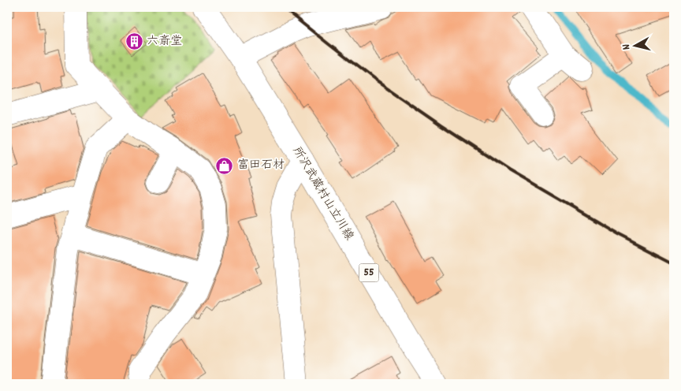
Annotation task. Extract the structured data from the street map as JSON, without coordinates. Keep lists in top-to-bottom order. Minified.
{"streets":{"street":["所沢武蔵村山立川線","55"]},"places":{"building":["六斎堂"],"shop":["富田石材"]},"north":"left"}
